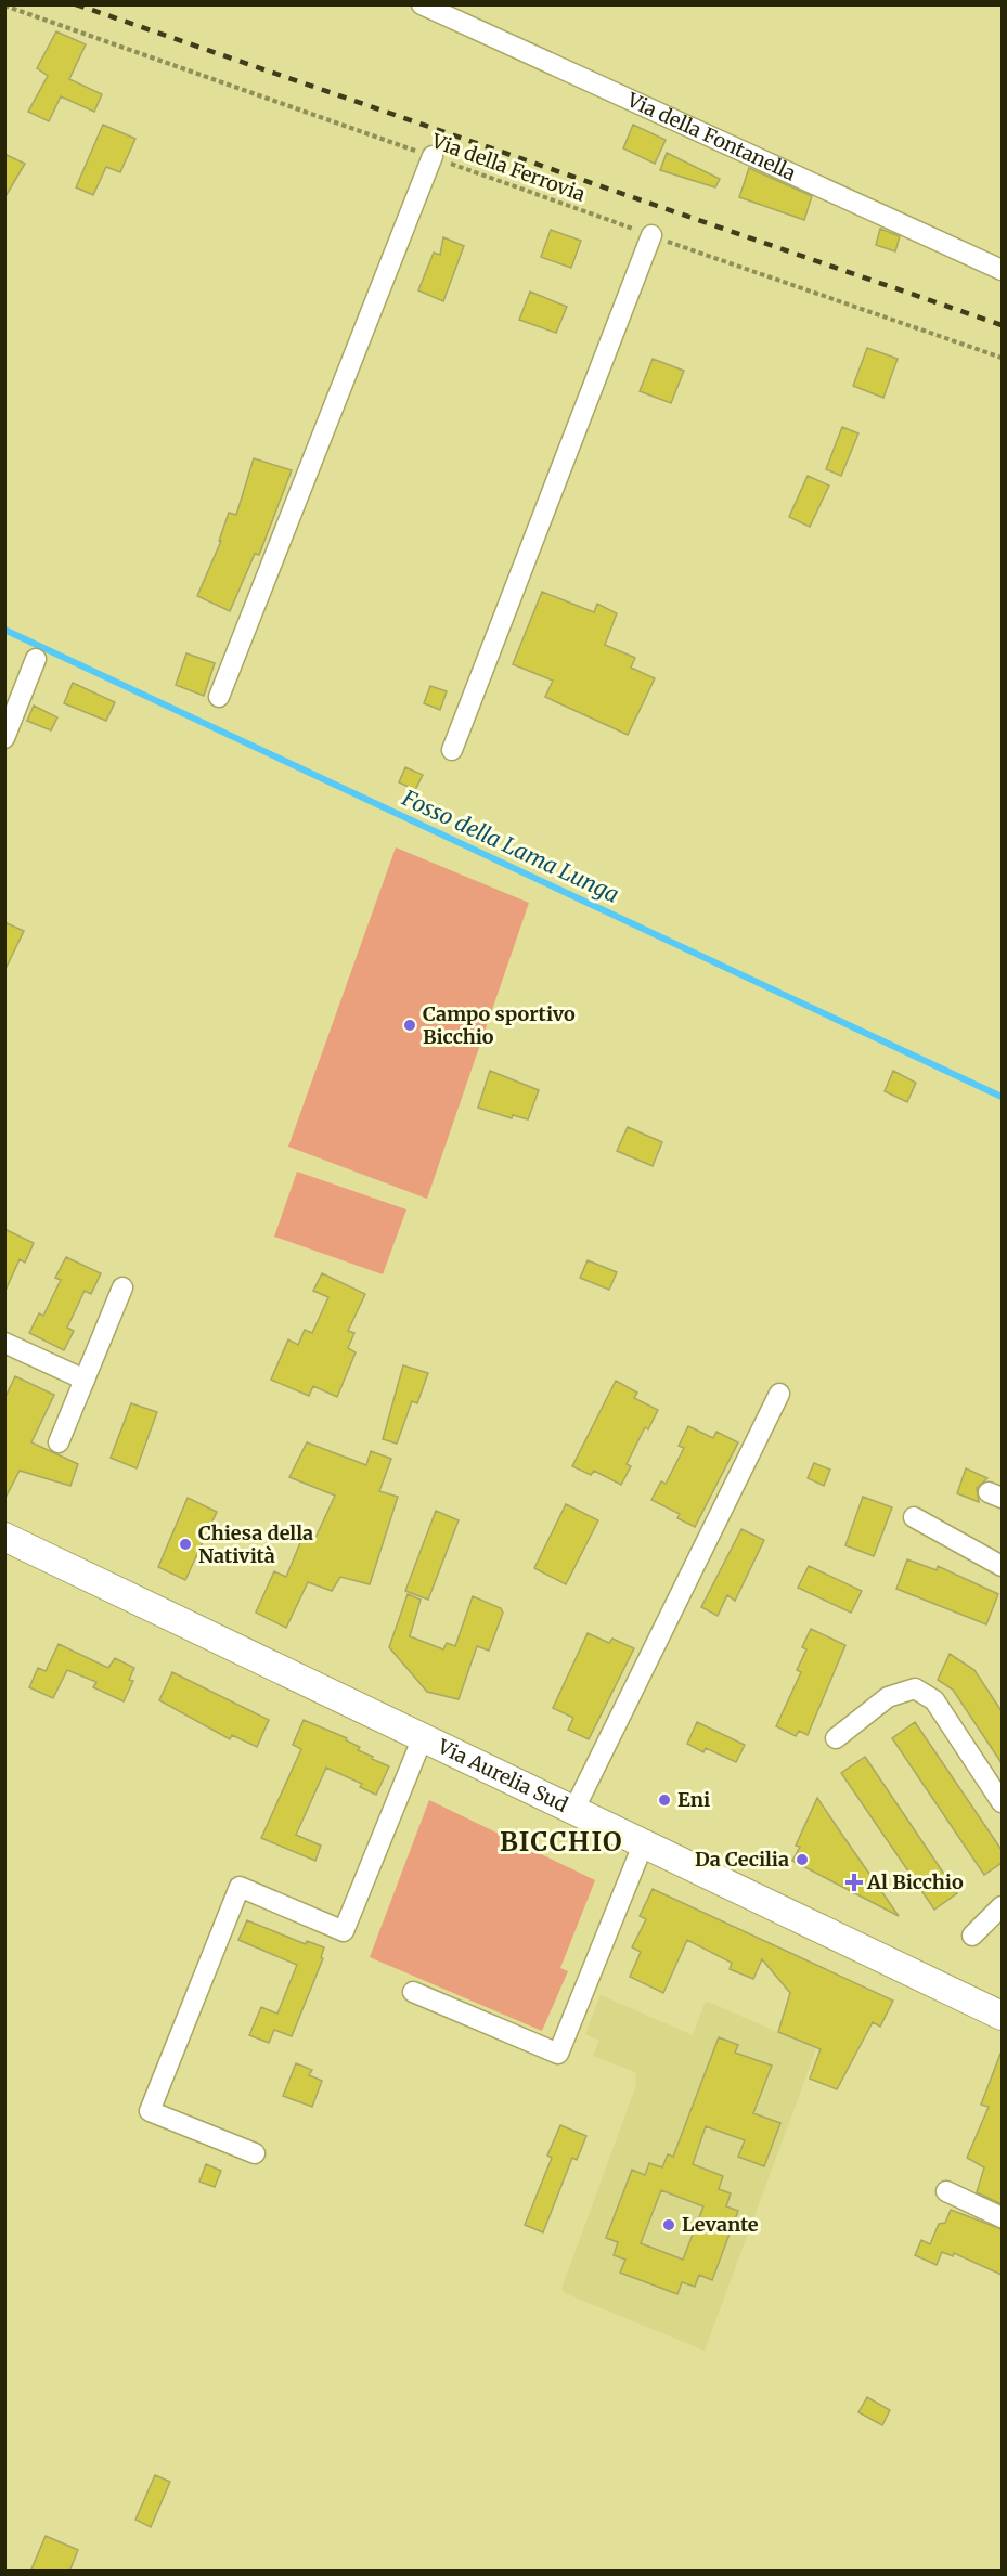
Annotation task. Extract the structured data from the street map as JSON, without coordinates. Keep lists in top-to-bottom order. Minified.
{"streets":{"main road":["Via Aurelia Sud"],"street":["Via della Fontanella"],"path":["Via della Ferrovia"]},"districts":["BICCHIO"],"water":["Fosso della Lama Lunga"],"places":{"other":["Campo sportivo Bicchio","Chiesa della Natività","Eni","Da Cecilia","Levante"],"health":["Al Bicchio"]}}
